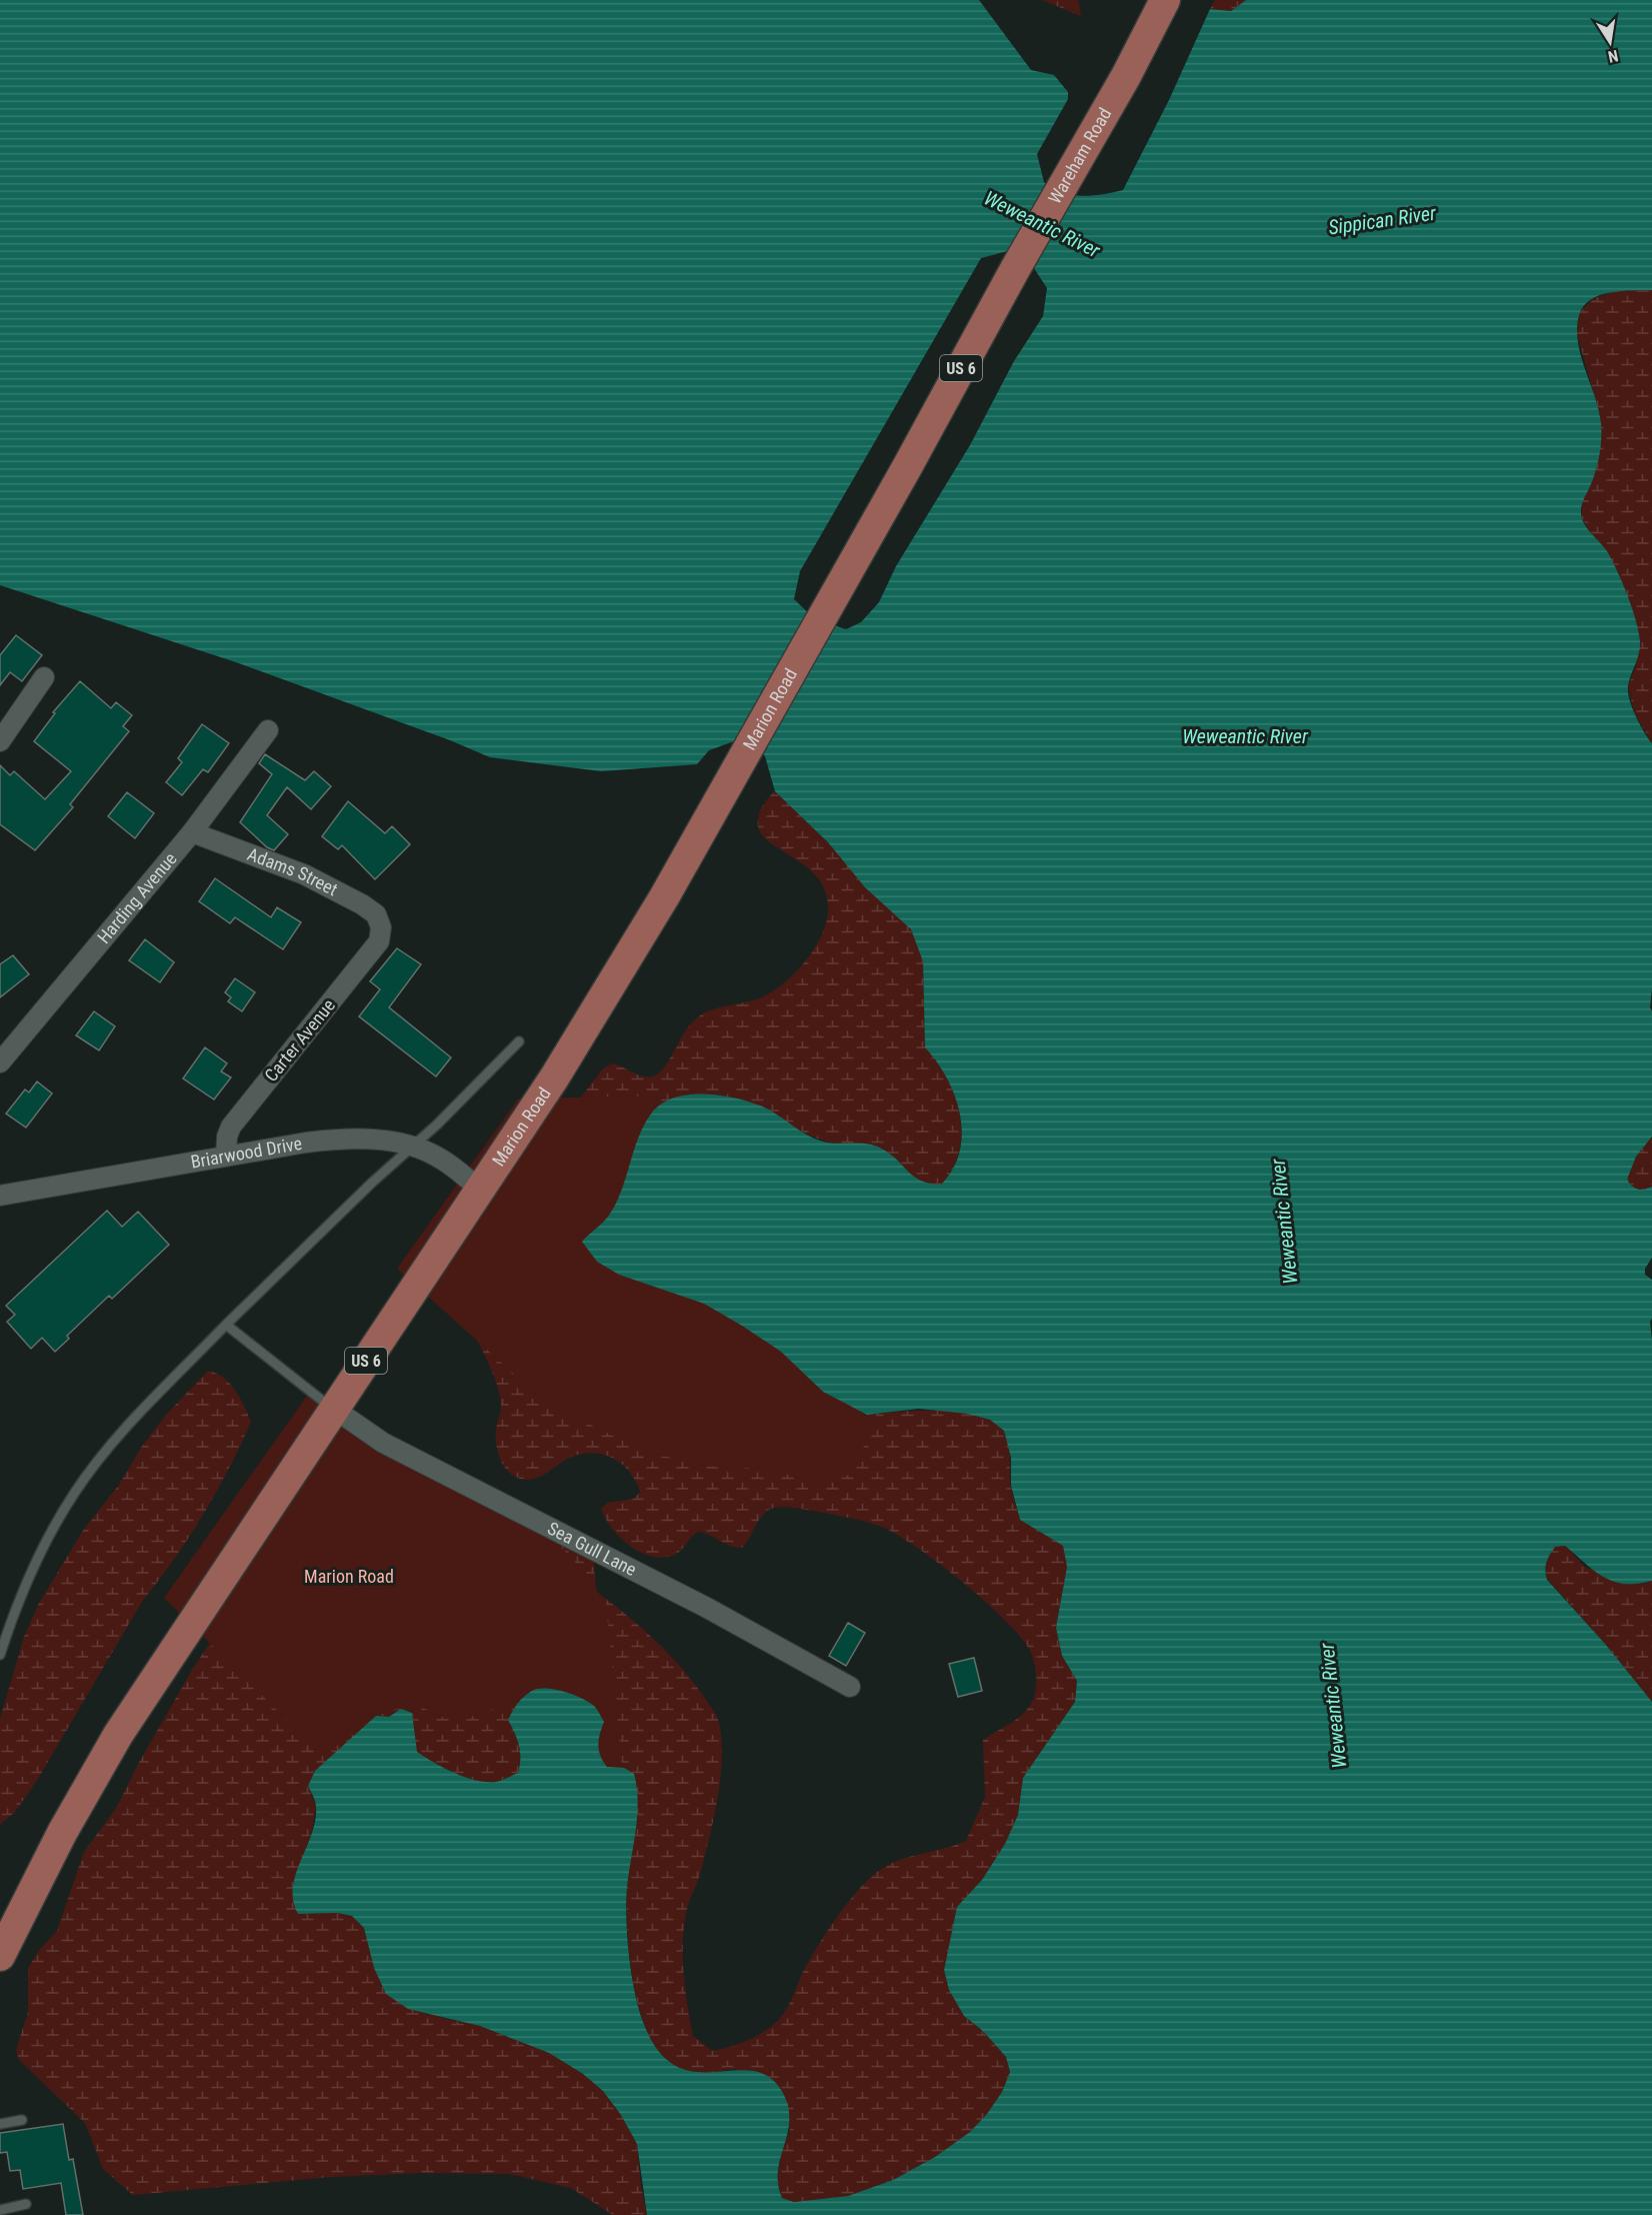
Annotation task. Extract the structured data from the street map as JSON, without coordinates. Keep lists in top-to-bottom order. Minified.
{"streets":{"main road":["Wareham Road","US 6","Marion Road"],"street":["Adams Street","Harding Avenue","Carter Avenue","Briarwood Drive","Sea Gull Lane"]},"crossings":[["Wareham Road","Marion Road"],["Marion Road","Briarwood Drive"],["Marion Road","Sea Gull Lane"],["Adams Street","Harding Avenue"],["Adams Street","Carter Avenue"],["Carter Avenue","Briarwood Drive"]],"water":["Sippican River","Weweantic River"],"parks":["Marion Road"],"north":"bottom"}
